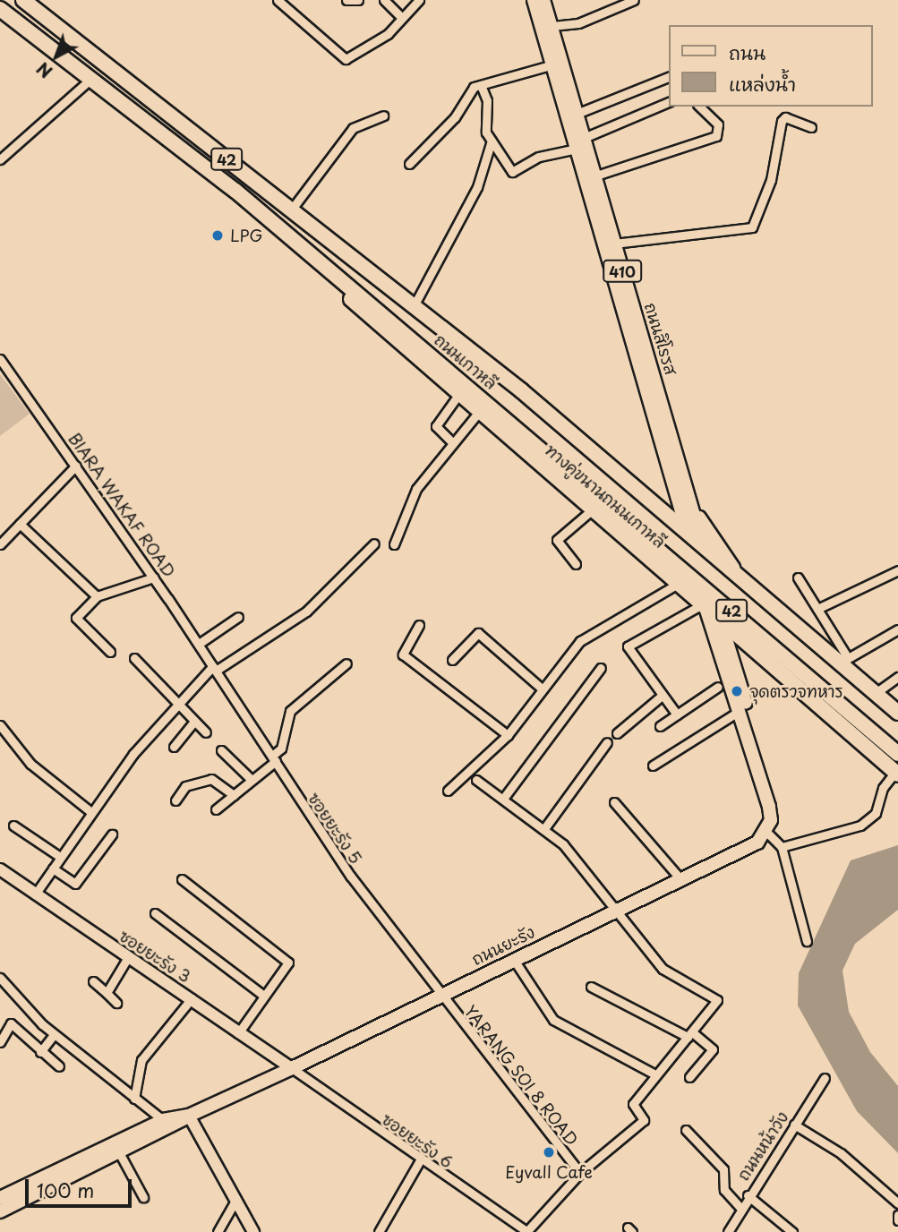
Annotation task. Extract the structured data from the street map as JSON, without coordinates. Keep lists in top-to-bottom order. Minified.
{"streets":{"highway":["42","ถนนเกาหลี","ทางคู่ขนานถนนเกาหลี"],"main road":["410","ถนนสิโรรส","ถนนยะรัง"],"street":["BIARA WAKAF ROAD","ซอยยะรัง 5","ซอยยะรัง 3","YARANG SOI 8 ROAD","ซอยยะรัง 6","ถนนหน้าวัง"]},"crossings":[["42","ถนนเกาหลี"],["42","ทางคู่ขนานถนนเกาหลี"],["ถนนสิโรรส","ทางคู่ขนานถนนเกาหลี"],["ถนนเกาหลี","ทางคู่ขนานถนนเกาหลี"],["BIARA WAKAF ROAD","ซอยยะรัง 5"],["ซอยยะรัง 5","ถนนยะรัง"],["ซอยยะรัง 5","YARANG SOI 8 ROAD"],["ถนนยะรัง","ซอยยะรัง 3"],["ถนนยะรัง","YARANG SOI 8 ROAD"],["ถนนยะรัง","ซอยยะรัง 6"],["ซอยยะรัง 3","ซอยยะรัง 6"]],"places":["LPG","จุดตรวจทหาร","Eyvall Cafe"],"legend":["ถนน","แหล่งน้ำ"],"scale_bar":"100 m","north":"bottom left"}
